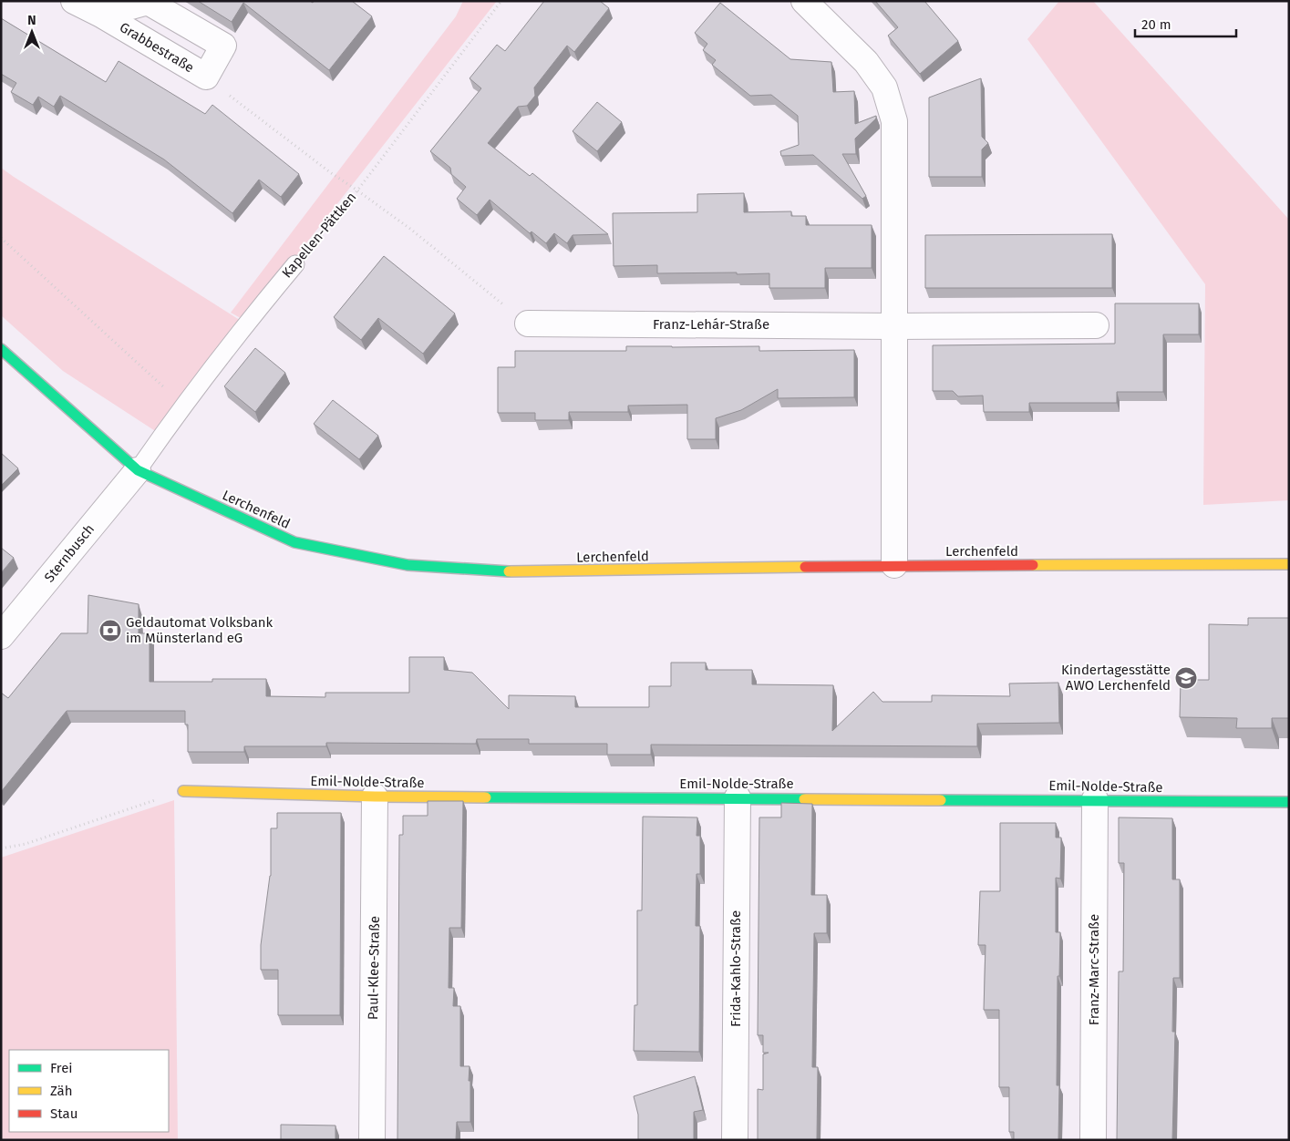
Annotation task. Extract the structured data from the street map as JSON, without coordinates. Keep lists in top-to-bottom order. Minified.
{"streets":{"street":["Grabbestraße","Franz-Lehár-Straße","Lerchenfeld","Sternbusch","Emil-Nolde-Straße","Paul-Klee-Straße","Frida-Kahlo-Straße","Franz-Marc-Straße"],"lane":["Kapellen-Pättken"]},"crossings":[["Kapellen-Pättken","Lerchenfeld"],["Kapellen-Pättken","Sternbusch"],["Lerchenfeld","Sternbusch"],["Emil-Nolde-Straße","Paul-Klee-Straße"],["Emil-Nolde-Straße","Frida-Kahlo-Straße"],["Emil-Nolde-Straße","Franz-Marc-Straße"]],"places":{"bank":["Geldautomat Volksbank im Münsterland eG"],"school or university":["Kindertagesstätte AWO Lerchenfeld"]},"legend":["Frei","Zäh","Stau"],"scale_bar":"20 m","north":"top"}
